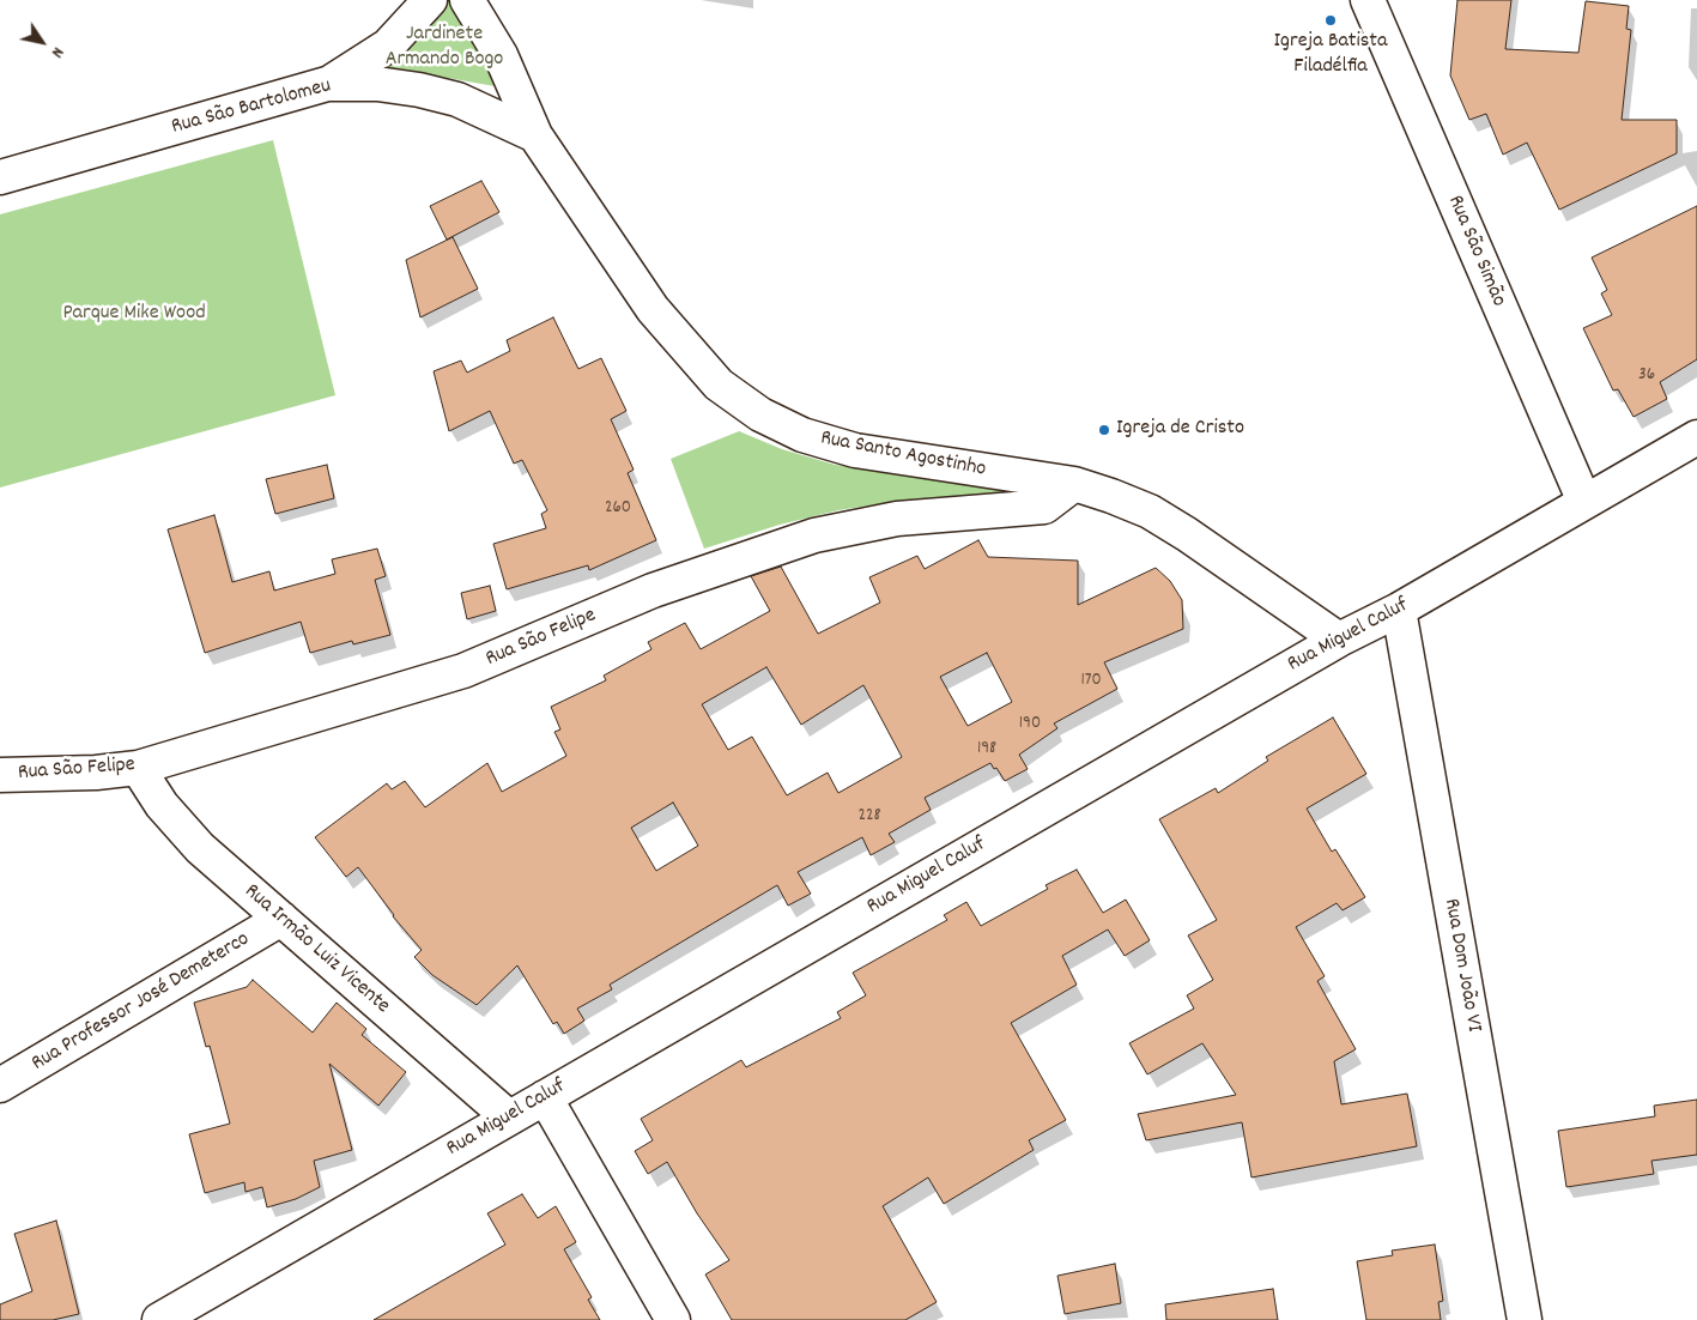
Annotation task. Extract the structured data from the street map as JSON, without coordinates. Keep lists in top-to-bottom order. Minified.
{"streets":{"street":["Rua São Bartolomeu","Rua São Simão","Rua Santo Agostinho","Rua Miguel Caluf","Rua São Felipe","Rua Irmão Luiz Vicente","Rua Dom João VI","Rua Professor José Demeterco"]},"crossings":[["Rua São Bartolomeu","Rua Santo Agostinho"],["Rua São Simão","Rua Miguel Caluf"],["Rua Santo Agostinho","Rua Miguel Caluf"],["Rua Santo Agostinho","Rua São Felipe"],["Rua Miguel Caluf","Rua Irmão Luiz Vicente"],["Rua Miguel Caluf","Rua Dom João VI"],["Rua São Felipe","Rua Irmão Luiz Vicente"],["Rua Irmão Luiz Vicente","Rua Professor José Demeterco"]],"parks":["Jardinete Armando Bogo","Parque Mike Wood"],"places":["Igreja Batista Filadélfia","Igreja de Cristo"],"house_numbers":["36","260","170","190","198","228"],"north":"bottom right"}
